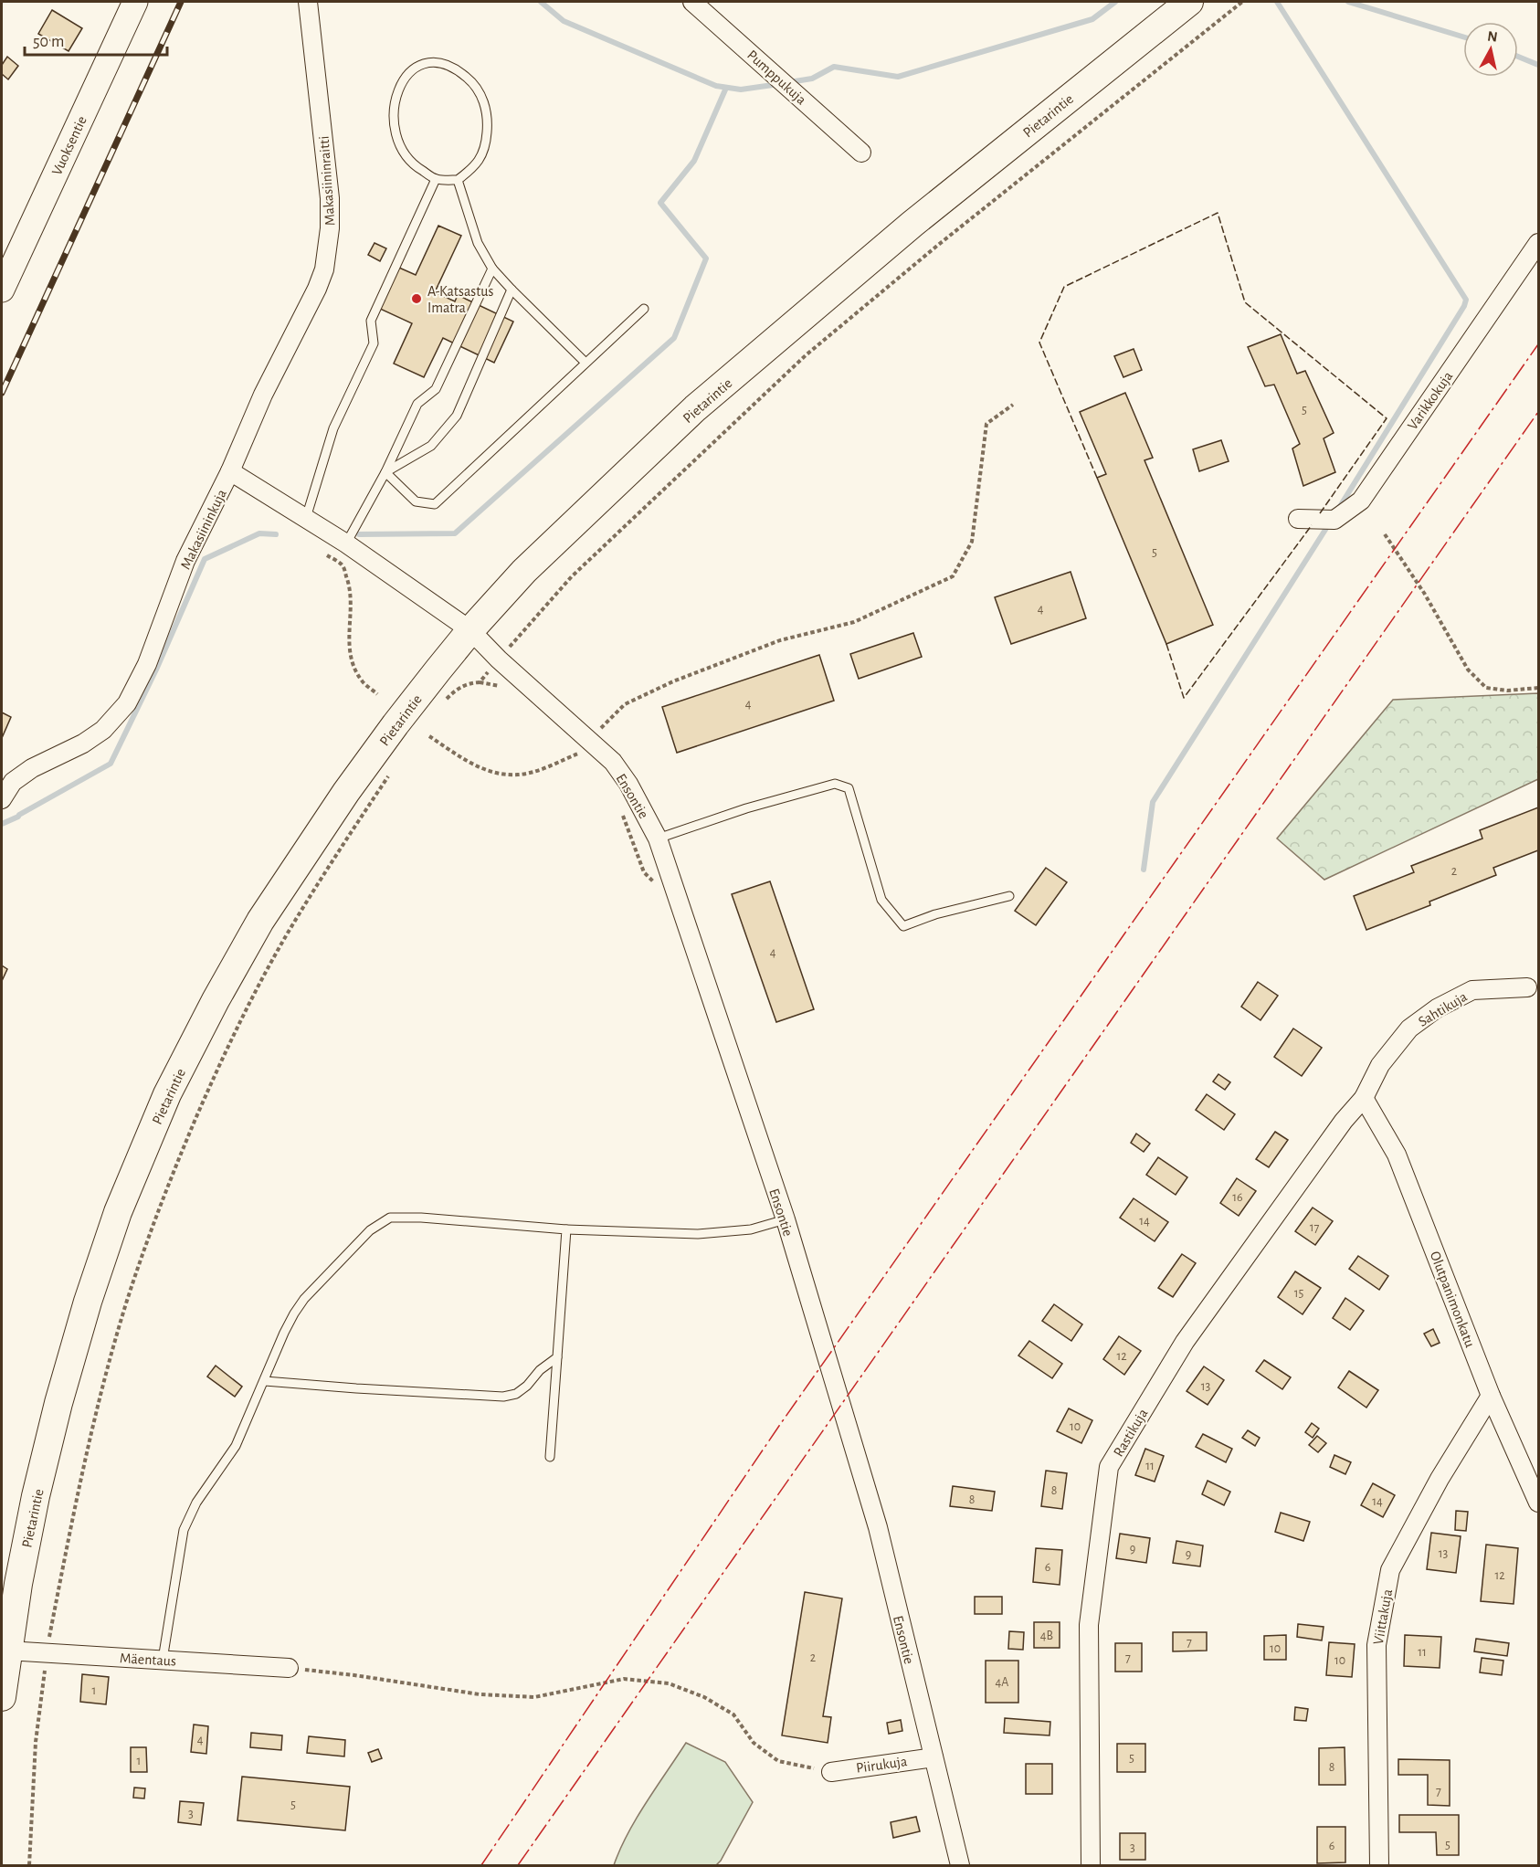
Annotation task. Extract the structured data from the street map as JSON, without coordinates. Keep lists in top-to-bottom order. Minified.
{"streets":{"main road":["Pietarintie"],"street":["Pumppukuja","Vuoksentie","Makasiininraitti","Varikkokuja","Makasiininkuja","Ensontie","Sahtikuja","Olutpanimonkatu","Rastikuja","Viittakuja","Mäentaus","Piirukuja"]},"crossings":[["Pietarintie","Makasiininkuja"],["Pietarintie","Ensontie"],["Pietarintie","Mäentaus"],["Makasiininraitti","Makasiininkuja"],["Makasiininkuja","Ensontie"],["Ensontie","Piirukuja"],["Sahtikuja","Olutpanimonkatu"],["Sahtikuja","Rastikuja"],["Olutpanimonkatu","Rastikuja"],["Olutpanimonkatu","Viittakuja"]],"places":["A-Katsastus Imatra"],"house_numbers":["5","5","4","4","2","4","16","14","17","15","12","13","10","11","8","8","14","9","13","9","6","12","4B","7","10","11","2","7","10","4A","1","4","5","1","8","7","5","3","5","6","3"],"scale_bar":"50 m","north":"top"}
